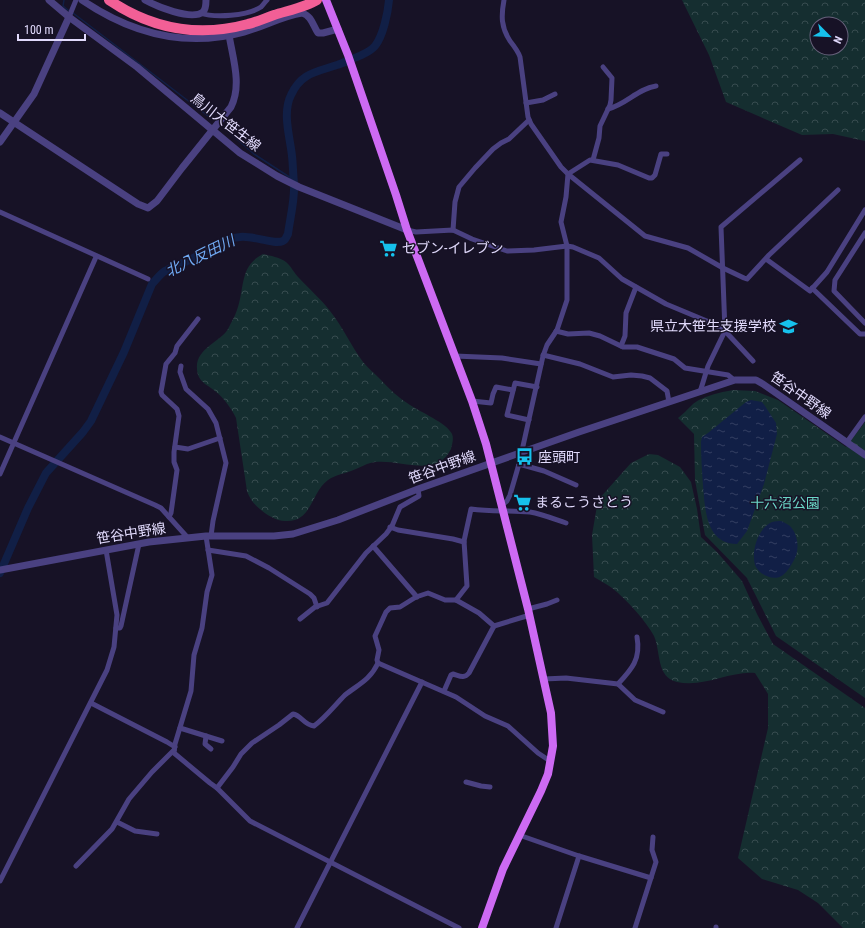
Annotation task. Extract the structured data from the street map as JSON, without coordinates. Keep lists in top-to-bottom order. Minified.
{"streets":{"street":["鳥川大笹生線","笹谷中野線"]},"water":["北八反田川"],"parks":["十六沼公園"],"places":{"supermarket":["セブン-イレブン","まるこうさとう"],"school or university":["県立大笹生支援学校"],"bus stop":["座頭町"]},"scale_bar":"100 m","north":"bottom right"}
